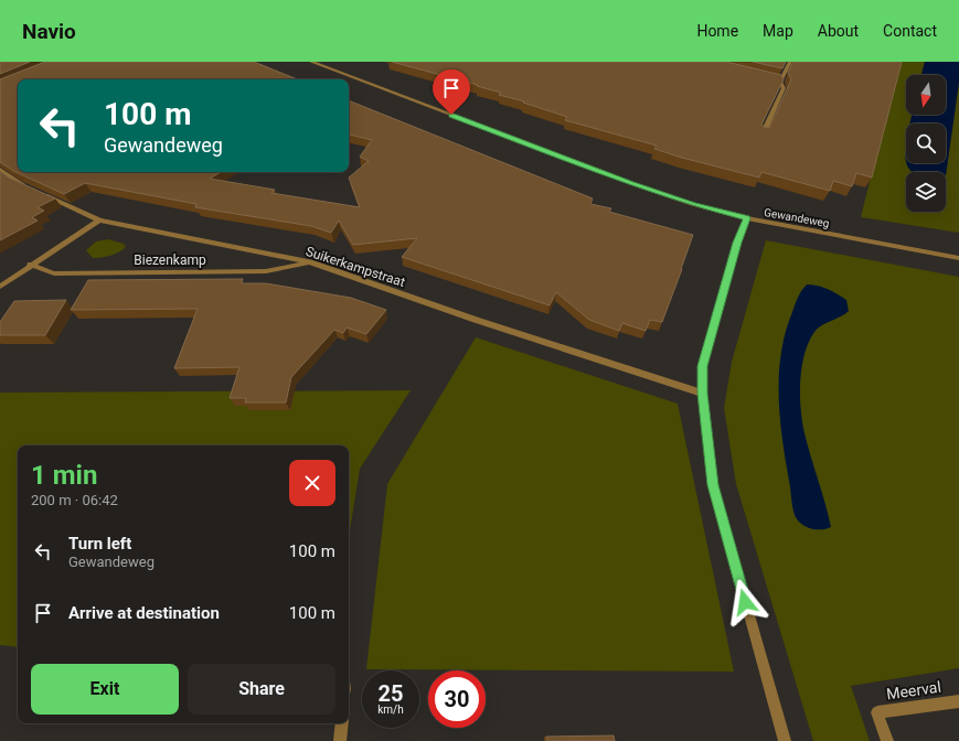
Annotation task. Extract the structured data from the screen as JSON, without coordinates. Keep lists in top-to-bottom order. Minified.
{"streets":{"street":["Gewandeweg","Biezenkamp","Suikerkampstraat","Meerval"]},"crossings":[["Biezenkamp","Suikerkampstraat"]],"north":"bottom","page":{"header":"Navio","nav":["Home","Map","About","Contact"],"turn":["100 m","Gewandeweg"],"heading":["1 min","200 m · 06:42"],"list":[{"name":"Turn left","note":"Gewandeweg","value":"100 m"},{"name":"Arrive at destination","value":"100 m"}],"buttons":["Exit","Share"],"speed":"25 km/h","limit":"30"}}
